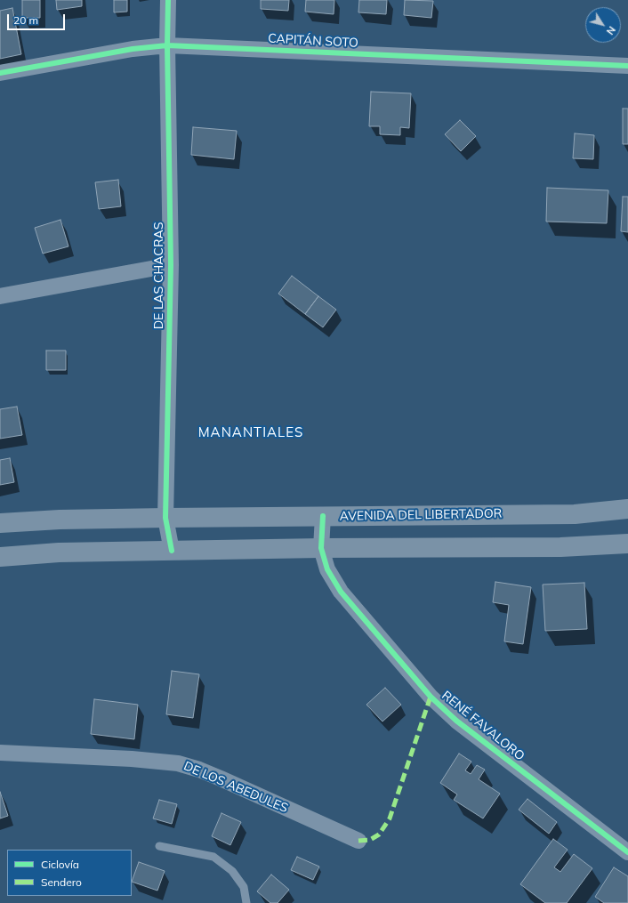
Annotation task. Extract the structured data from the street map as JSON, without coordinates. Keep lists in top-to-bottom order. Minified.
{"streets":{"main road":["AVENIDA DEL LIBERTADOR"],"street":["CAPITÁN SOTO","DE LAS CHACRAS","RENÉ FAVALORO","DE LOS ABEDULES"]},"crossings":[["CAPITÁN SOTO","DE LAS CHACRAS"],["DE LAS CHACRAS","AVENIDA DEL LIBERTADOR"],["AVENIDA DEL LIBERTADOR","RENÉ FAVALORO"]],"districts":["MANANTIALES"],"legend":["Ciclovía","Sendero"],"scale_bar":"20 m","north":"bottom right"}
